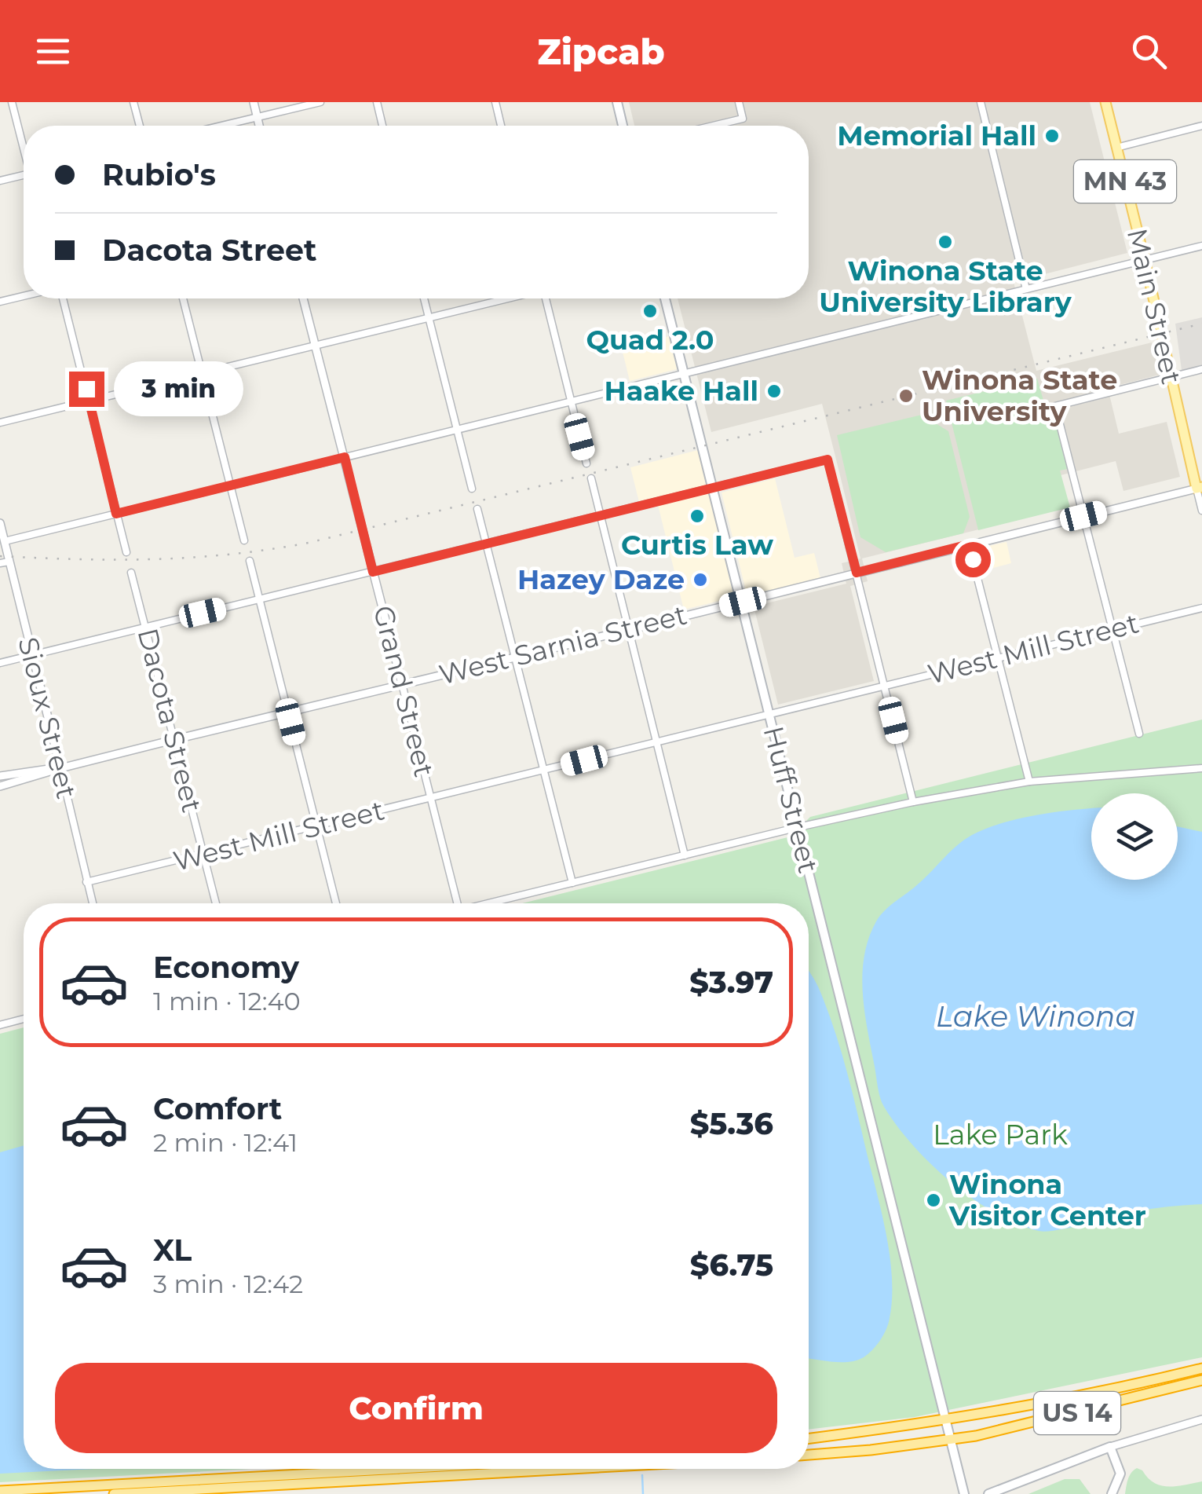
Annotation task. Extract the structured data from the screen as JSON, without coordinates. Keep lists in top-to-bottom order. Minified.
{"streets":{"highway":["US 14"],"main road":["MN 43","Main Street","Huff Street"],"street":["West Sarnia Street","West Mill Street","Grand Street","Sioux Street","Dacota Street"]},"crossings":[["Main Street","West Sarnia Street"],["West Sarnia Street","Grand Street"],["West Sarnia Street","Sioux Street"],["West Sarnia Street","Dacota Street"],["West Sarnia Street","Huff Street"],["West Mill Street","Grand Street"],["West Mill Street","Sioux Street"],["West Mill Street","Dacota Street"],["West Mill Street","Huff Street"],["Huff Street","US 14"]],"water":["Lake Winona"],"parks":["Lake Park"],"places":["Memorial Hall","Winona State University Library","Quad 2.0","Haake Hall","Winona State University","Curtis Law","Hazey Daze","Winona Visitor Center"],"page":{"header":"Zipcab","banner":["Rubio's","Dacota Street"],"bubble":"3 min","list":[{"name":"Economy","note":"1 min · 12:40","value":"$3.97"},{"name":"Comfort","note":"2 min · 12:41","value":"$5.36"},{"name":"XL","note":"3 min · 12:42","value":"$6.75"}],"buttons":"Confirm"}}
